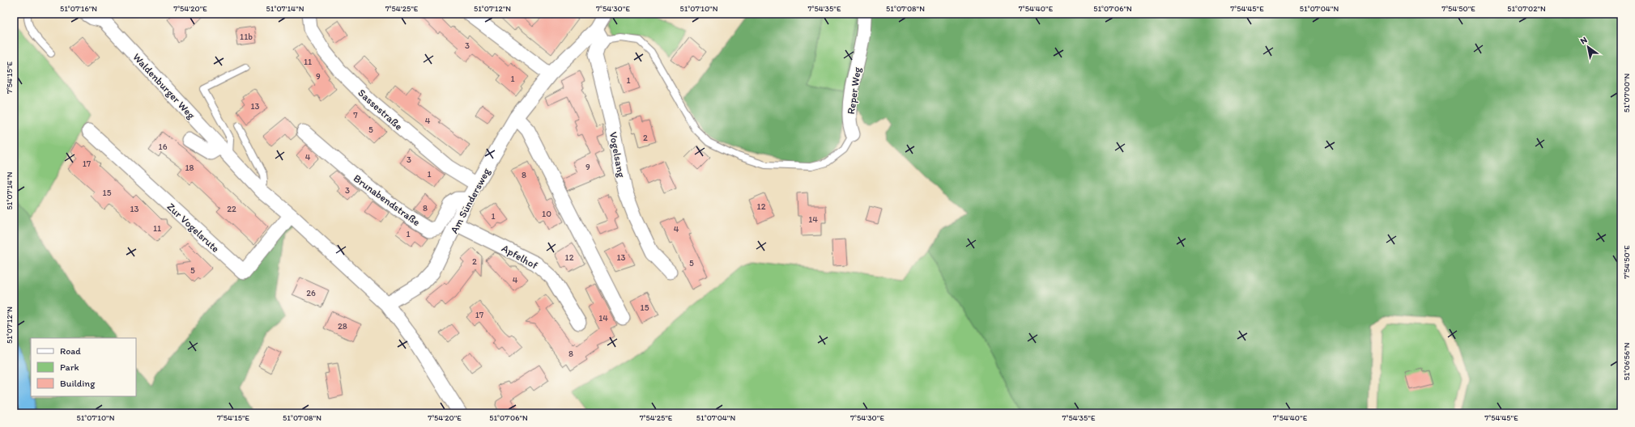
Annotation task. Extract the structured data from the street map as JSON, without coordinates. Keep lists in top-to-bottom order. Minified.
{"streets":{"street":["Waldenburger Weg","Reper Weg","Sassestraße","Vogelsang","Brunabendstraße","Am Sündersweg","Zur Vogelsrute","Apfelhof"]},"crossings":[["Waldenburger Weg","Am Sündersweg"],["Waldenburger Weg","Zur Vogelsrute"],["Sassestraße","Am Sündersweg"],["Vogelsang","Am Sündersweg"],["Brunabendstraße","Am Sündersweg"],["Am Sündersweg","Apfelhof"]],"house_numbers":["11b","3","11","9","1","1","13","7","4","5","2","16","4","3","17","9","18","1","8","3","15","12","8","13","22","10","1","14","11","4","1","12","13","2","5","5","4","26","15","17","14","28","8"],"legend":["Road","Park","Building"],"north":"top left","coordinates":["51°07'16\"N","7°54'20\"E","51°07'14\"N","7°54'25\"E","51°07'12\"N","7°54'30\"E","51°07'10\"N","7°54'35\"E","51°07'08\"N","7°54'40\"E","51°07'06\"N","7°54'45\"E","51°07'04\"N","7°54'50\"E","51°07'02\"N","7°54'15\"E","51°07'00\"N","51°06'56\"N"]}
